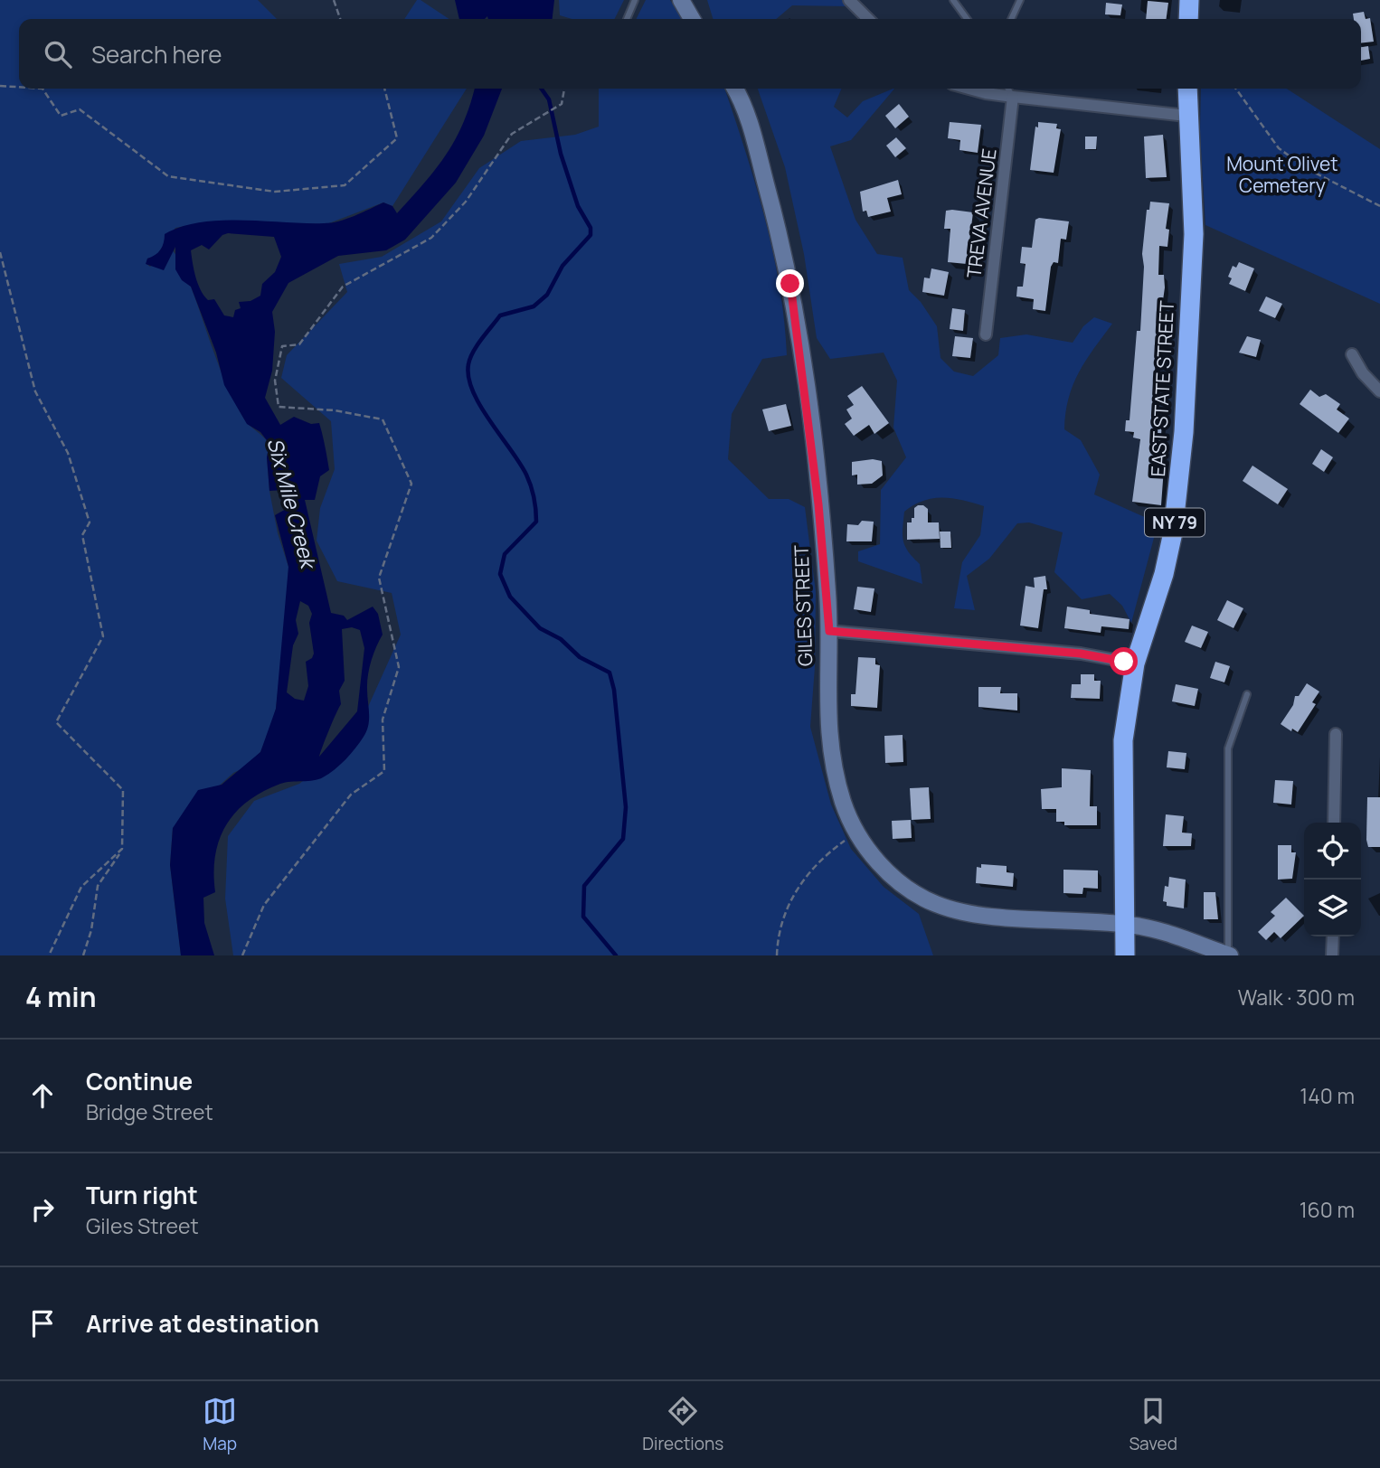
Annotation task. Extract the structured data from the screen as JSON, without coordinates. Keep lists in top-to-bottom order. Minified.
{"streets":{"highway":["EAST STATE STREET","NY 79"],"street":["TREVA AVENUE","GILES STREET"]},"crossings":[["EAST STATE STREET","GILES STREET"]],"water":["Six Mile Creek"],"parks":["Mount Olivet Cemetery"],"page":{"search":"Search here","heading":["4 min","Walk · 300 m"],"list":[["Continue","Bridge Street","140 m"],["Turn right","Giles Street","160 m"],"Arrive at destination"],"nav":["Map","Directions","Saved"]}}
